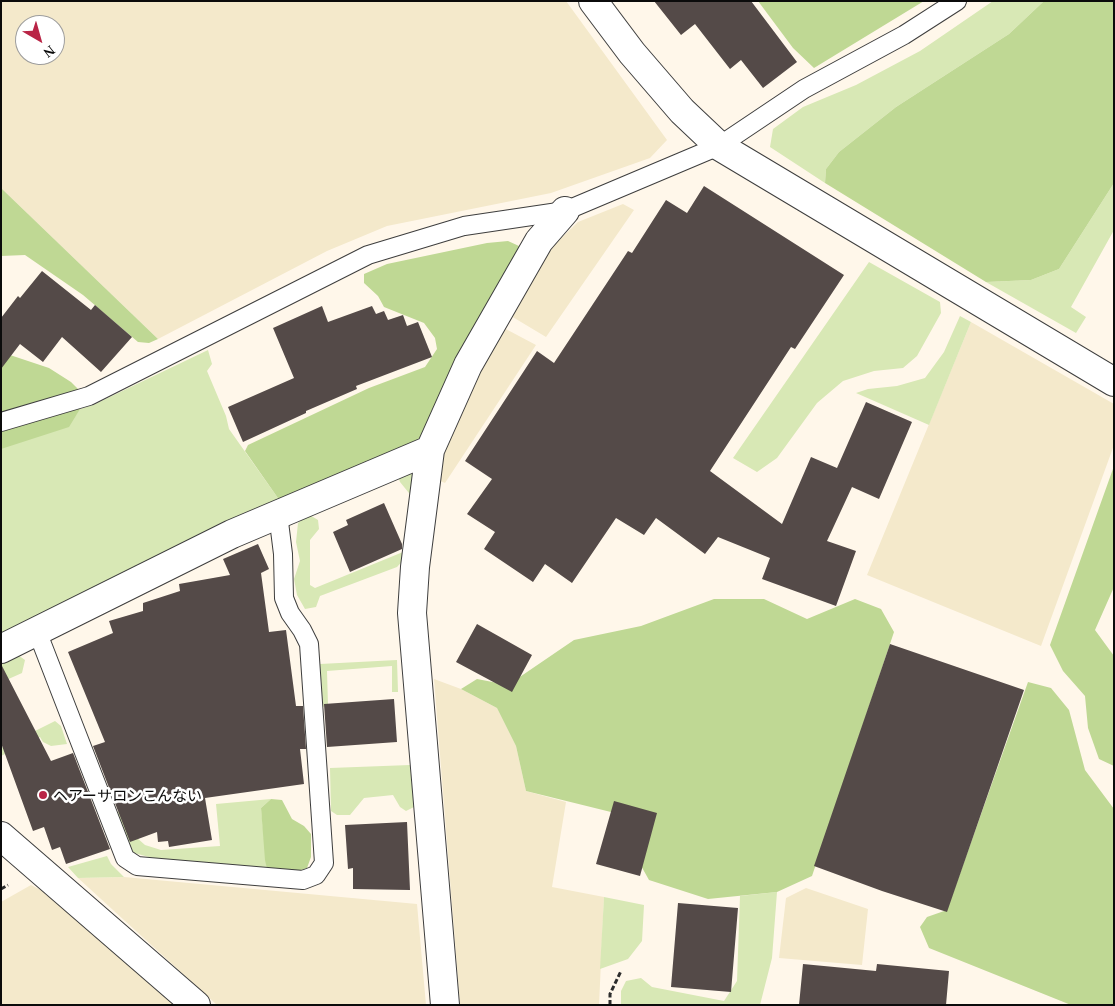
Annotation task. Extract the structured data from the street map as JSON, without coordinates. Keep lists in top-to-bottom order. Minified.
{"places":["ヘアーサロンこんない"],"north":"bottom right"}
